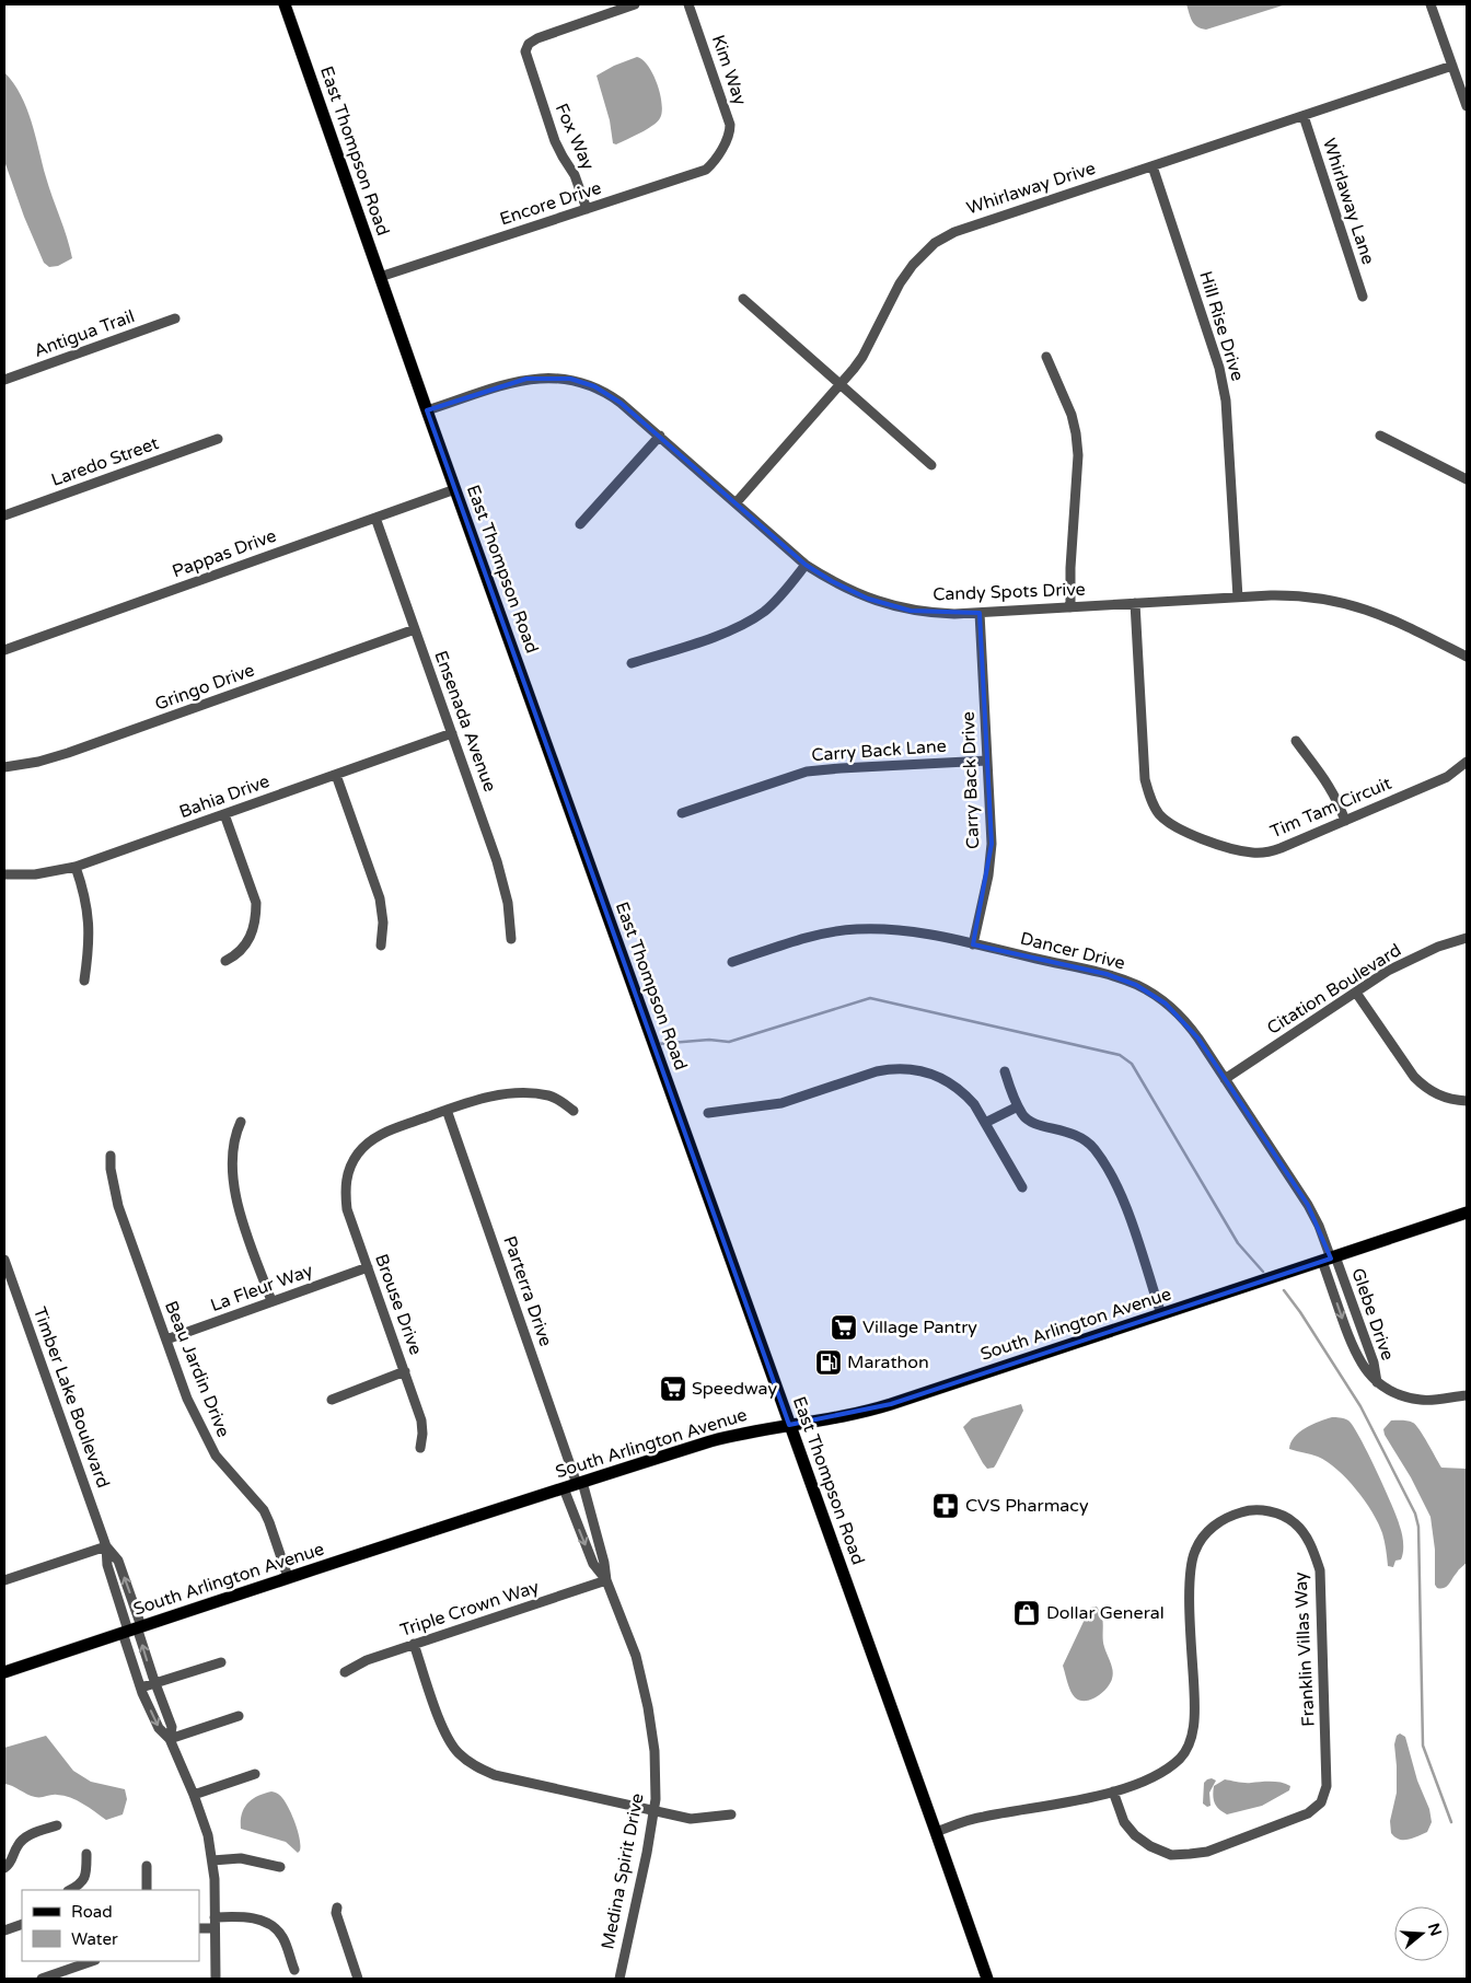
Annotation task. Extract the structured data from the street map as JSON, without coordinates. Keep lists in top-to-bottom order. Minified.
{"streets":{"main road":["East Thompson Road","South Arlington Avenue"],"street":["Kim Way","Fox Way","Whirlaway Drive","Whirlaway Lane","Encore Drive","Hill Rise Drive","Antigua Trail","Laredo Street","Pappas Drive","Candy Spots Drive","Gringo Drive","Ensenada Avenue","Carry Back Lane","Carry Back Drive","Bahia Drive","Tim Tam Circuit","Dancer Drive","Citation Boulevard","La Fleur Way","Parterra Drive","Brouse Drive","Glebe Drive","Beau Jardin Drive","Timber Lake Boulevard","Triple Crown Way","Franklin Villas Way","Medina Spirit Drive"]},"crossings":[["Kim Way","Encore Drive"],["Fox Way","Encore Drive"],["East Thompson Road","Encore Drive"],["East Thompson Road","Pappas Drive"],["East Thompson Road","Candy Spots Drive"],["East Thompson Road","South Arlington Avenue"],["Whirlaway Drive","Whirlaway Lane"],["Whirlaway Drive","Hill Rise Drive"],["Whirlaway Drive","Candy Spots Drive"],["Hill Rise Drive","Candy Spots Drive"],["Pappas Drive","Ensenada Avenue"],["Candy Spots Drive","Carry Back Drive"],["Candy Spots Drive","Tim Tam Circuit"],["Gringo Drive","Ensenada Avenue"],["Ensenada Avenue","Bahia Drive"],["Carry Back Lane","Carry Back Drive"],["Carry Back Drive","Dancer Drive"],["Dancer Drive","Citation Boulevard"],["Dancer Drive","Glebe Drive"],["Dancer Drive","South Arlington Avenue"],["La Fleur Way","Brouse Drive"],["La Fleur Way","Beau Jardin Drive"],["Parterra Drive","Brouse Drive"],["Parterra Drive","South Arlington Avenue"],["Parterra Drive","Medina Spirit Drive"],["Glebe Drive","South Arlington Avenue"],["South Arlington Avenue","Beau Jardin Drive"],["South Arlington Avenue","Timber Lake Boulevard"],["South Arlington Avenue","Medina Spirit Drive"],["Triple Crown Way","Medina Spirit Drive"]],"places":{"supermarket":["Village Pantry","Speedway"],"fuel station":["Marathon"],"pharmacy":["CVS Pharmacy"],"shop":["Dollar General"]},"legend":["Road","Water"],"north":"right"}
